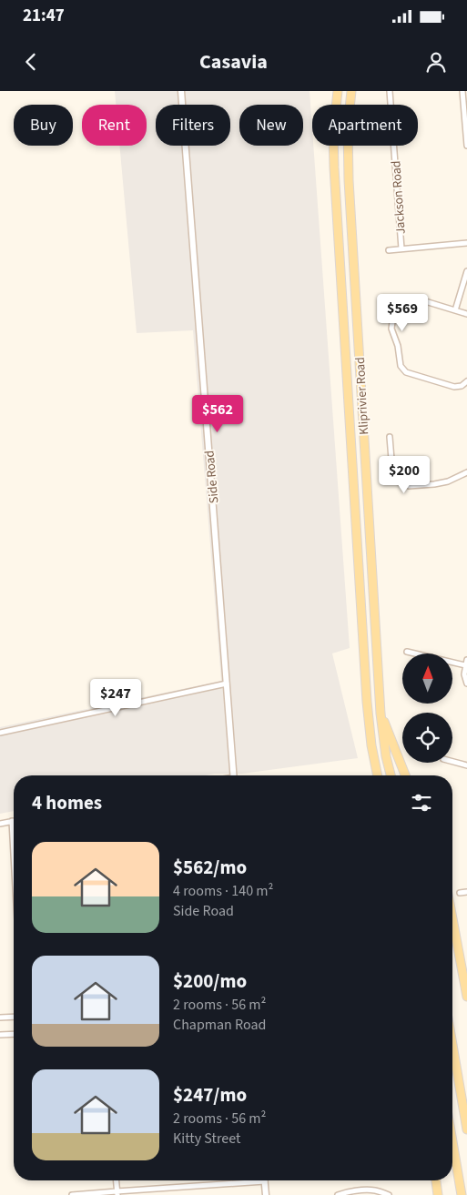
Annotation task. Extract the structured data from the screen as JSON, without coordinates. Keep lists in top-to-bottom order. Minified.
{"streets":{"main road":["Kliprivier Road"],"street":["Jackson Road","Side Road"]},"north":"top","page":{"status":"21:47","header":"Casavia","chip":["Buy","Rent","Filters","New","Apartment"],"price":["$569","$562","$200","$247"],"heading":"4 homes","list":[{"name":"$562/mo","note":"4 rooms · 140 m² · Side Road"},{"name":"$200/mo","note":"2 rooms · 56 m² · Chapman Road"},{"name":"$247/mo","note":"2 rooms · 56 m² · Kitty Street"}]}}
